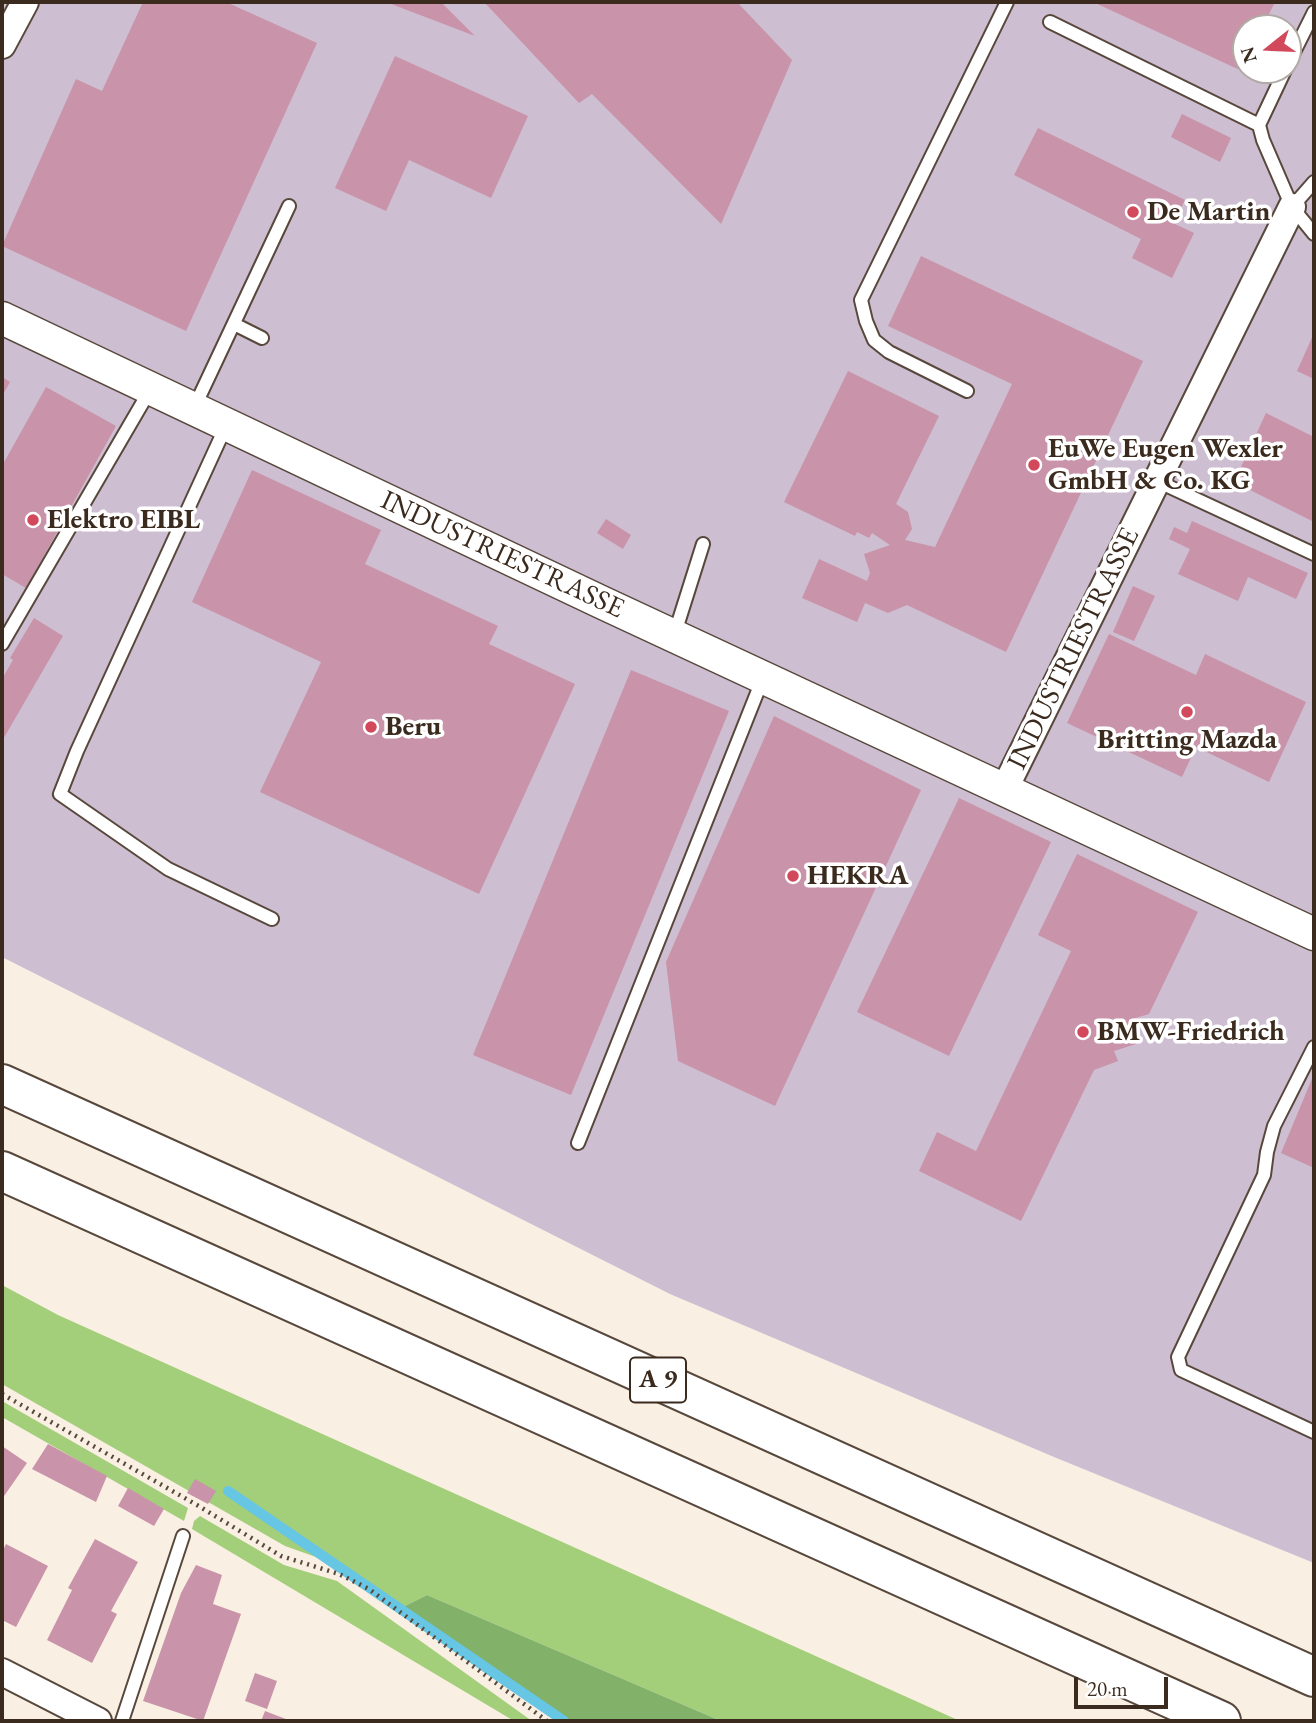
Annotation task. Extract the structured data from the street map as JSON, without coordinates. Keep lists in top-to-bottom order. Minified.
{"streets":{"highway":["A 9"],"street":["INDUSTRIESTRASSE"]},"places":["De Martin","EuWe Eugen Wexler GmbH & Co. KG","Elektro EIBL","Britting Mazda","Beru","HEKRA","BMW-Friedrich"],"scale_bar":"20 m","north":"left"}
